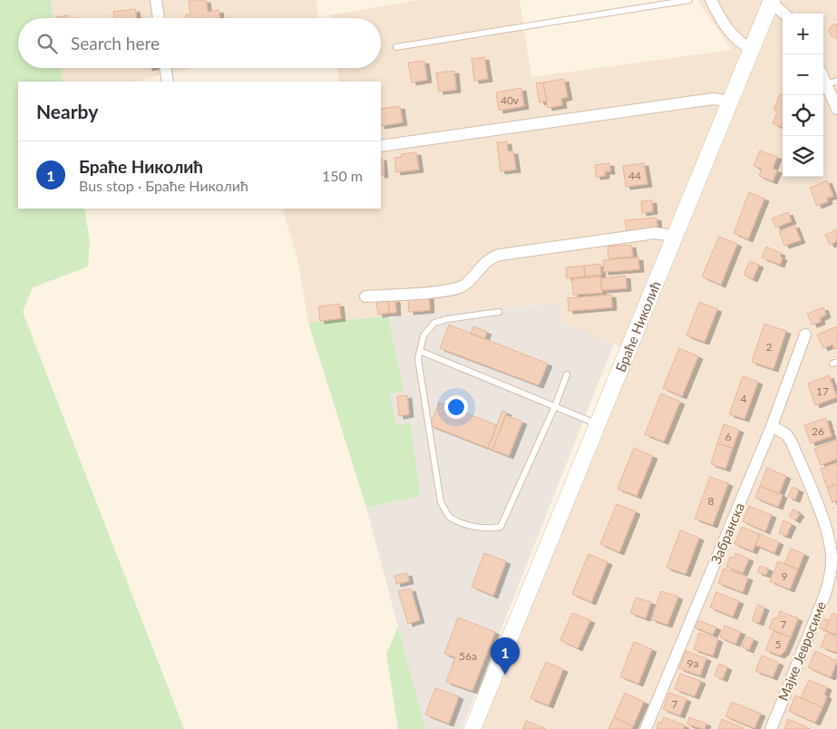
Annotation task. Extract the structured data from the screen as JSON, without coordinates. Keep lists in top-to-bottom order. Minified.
{"streets":{"main road":["Браће Николић"],"street":["Забранска","Мајке Јевросиме"]},"crossings":[["Забранска","Мајке Јевросиме"]],"house_numbers":["40v","44","2","17","4","26","6","8","9","7","5","56a","9a","7"],"page":{"map_buttons":["+","−"],"search":"Search here","heading":"Nearby","list":[{"mark":"1","name":"Браће Николић","note":"Bus stop · Браће Николић","value":"150 m"}],"pins":"1"}}
